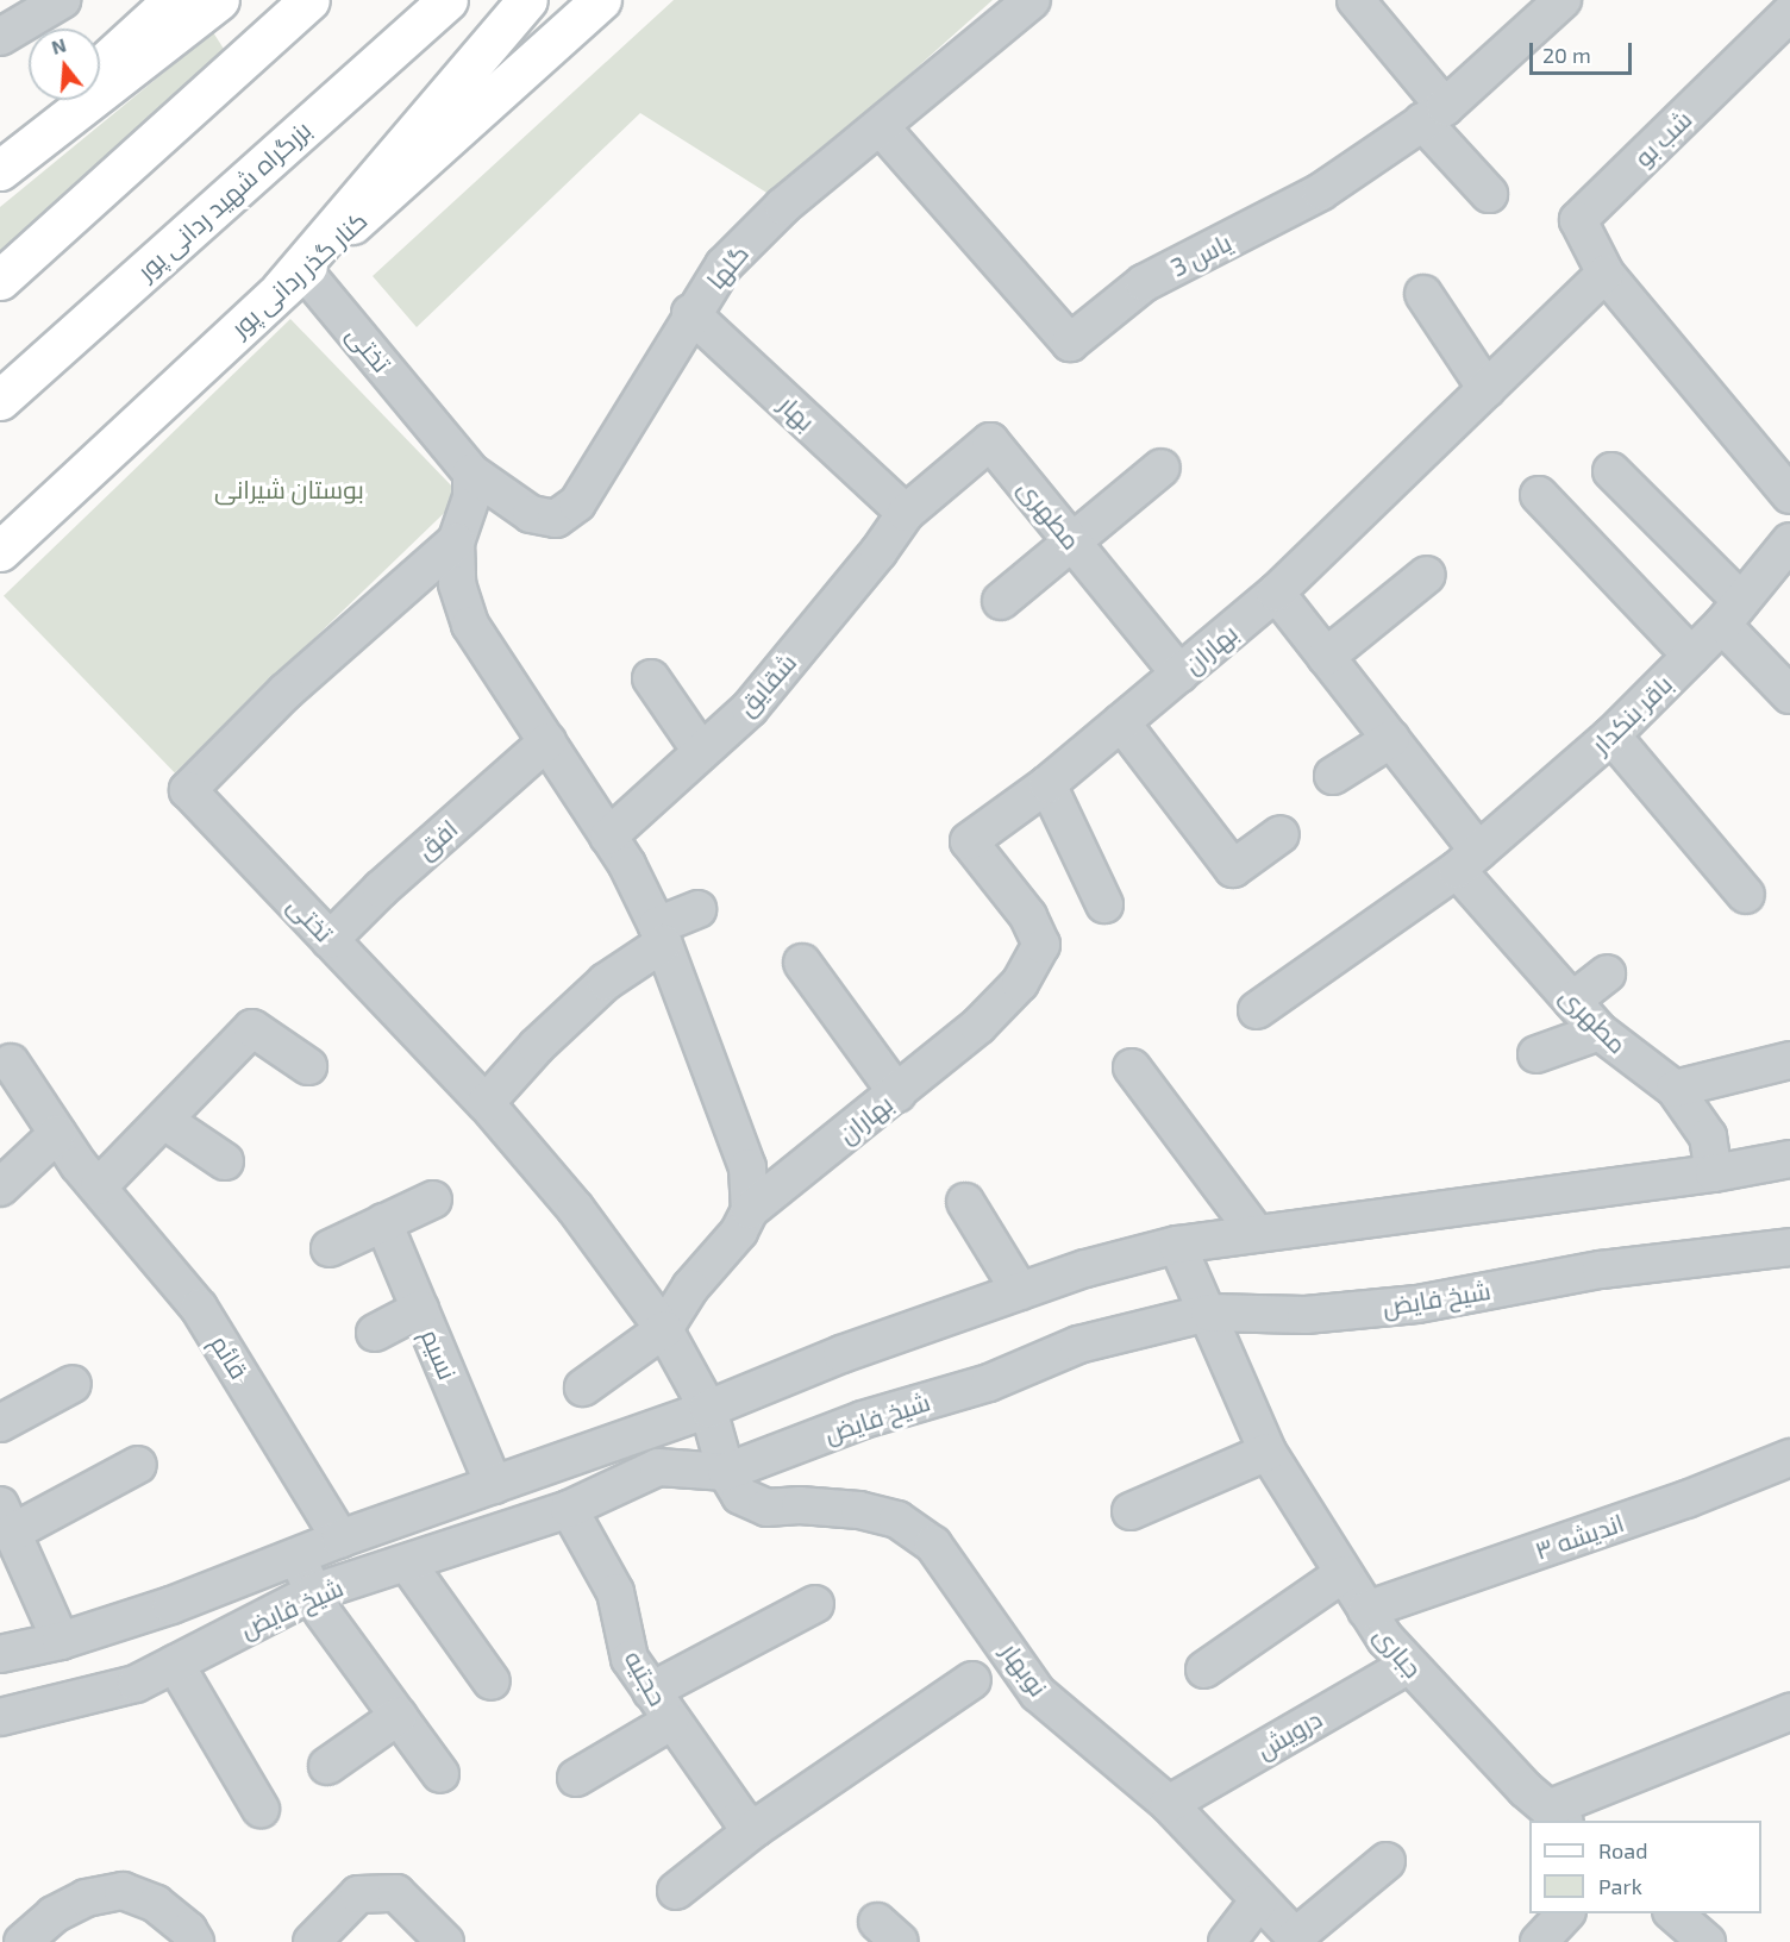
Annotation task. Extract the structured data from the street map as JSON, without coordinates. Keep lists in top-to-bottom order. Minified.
{"streets":{"main road":["بزرگراه شهید ردانی پور","کنار گذر ردانی پور"],"street":["شب بو","یاس 3","گلها","تختی","بهار","مطهری","بهاران","شقایق","باقر بنکدار","افق","شیخ فایض","نسیم","قائم","اندیشه ۳","جباری","نوبهار","حجتیه","درویش"]},"crossings":[["شب بو","بهاران"],["یاس 3","گلها"],["گلها","تختی"],["گلها","بهار"],["کنار گذر ردانی پور","تختی"],["تختی","بهاران"],["تختی","شقایق"],["تختی","افق"],["تختی","شیخ فایض"],["تختی","نوبهار"],["بهار","مطهری"],["بهار","شقایق"],["مطهری","بهاران"],["مطهری","شقایق"],["مطهری","باقر بنکدار"],["مطهری","شیخ فایض"],["شیخ فایض","نسیم"],["شیخ فایض","قائم"],["شیخ فایض","جباری"],["شیخ فایض","نوبهار"],["شیخ فایض","حجتیه"],["اندیشه ۳","جباری"],["جباری","درویش"],["نوبهار","درویش"]],"parks":["بوستان شیرانی"],"legend":["Road","Park"],"scale_bar":"20 m","north":"top"}
